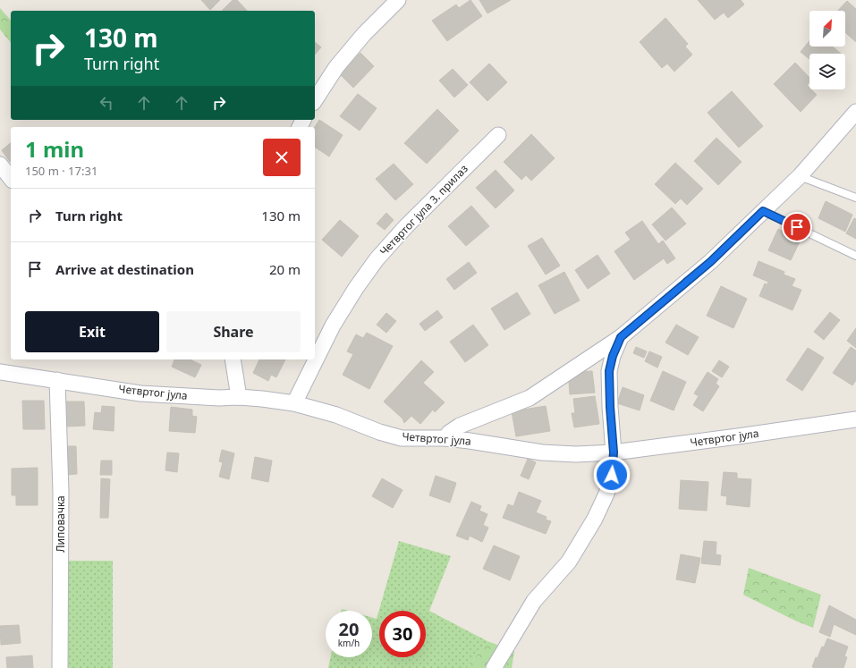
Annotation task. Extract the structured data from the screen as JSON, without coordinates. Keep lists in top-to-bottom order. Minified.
{"streets":{"street":["Четвртог јула 3. прилаз","Четвртог јула","Липовачка"]},"crossings":[["Четвртог јула 3. прилаз","Четвртог јула"],["Четвртог јула","Липовачка"]],"north":"top right","page":{"turn":["130 m","Turn right"],"heading":["1 min","150 m · 17:31"],"list":[{"name":"Turn right","value":"130 m"},{"name":"Arrive at destination","value":"20 m"}],"buttons":["Exit","Share"],"speed":"20 km/h","limit":"30"}}
